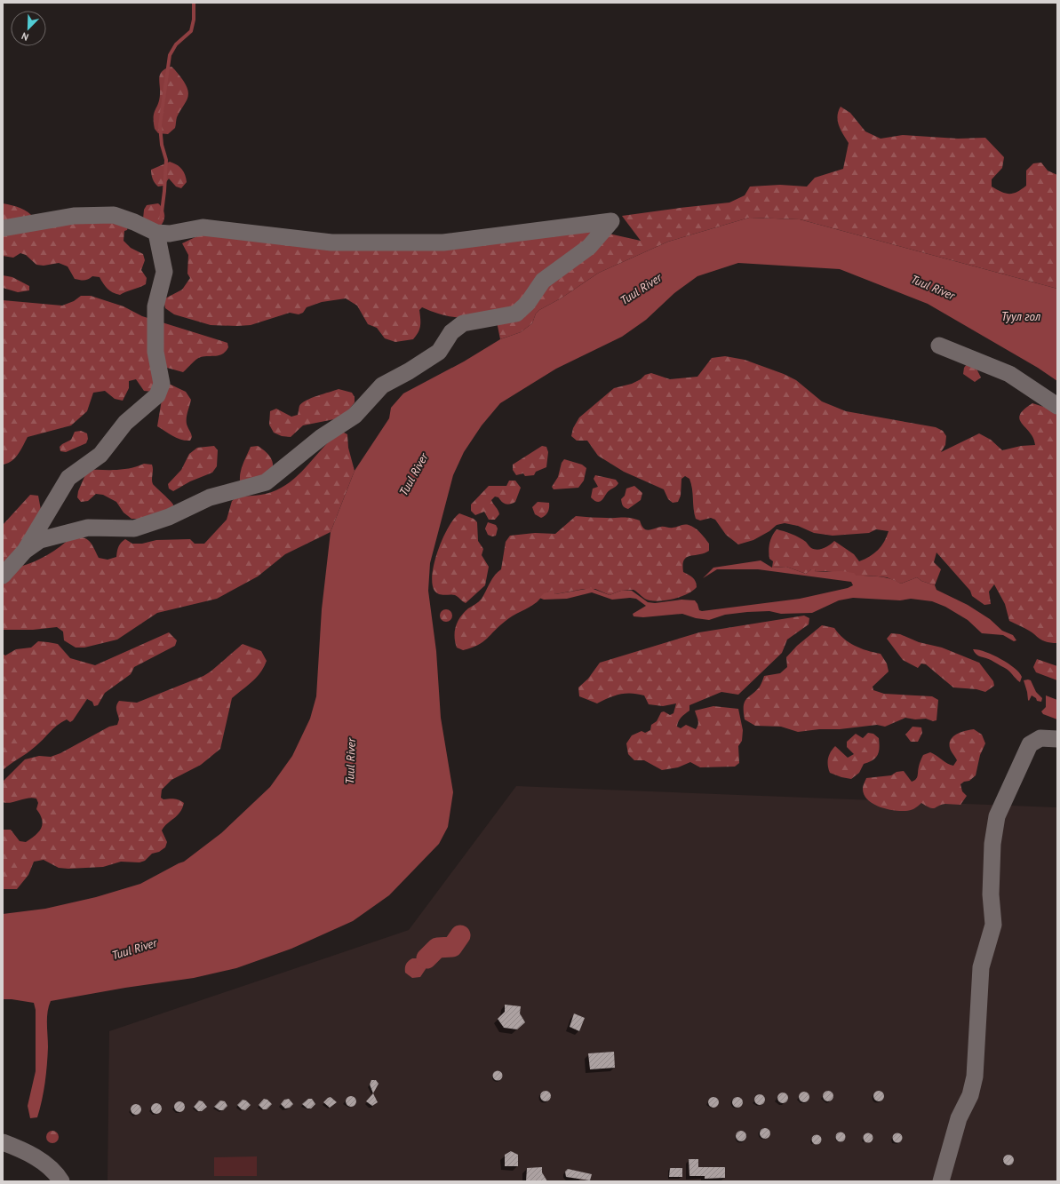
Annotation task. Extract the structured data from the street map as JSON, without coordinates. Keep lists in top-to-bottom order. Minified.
{"water":["Tuul River","Туул гол"],"north":"bottom left"}
